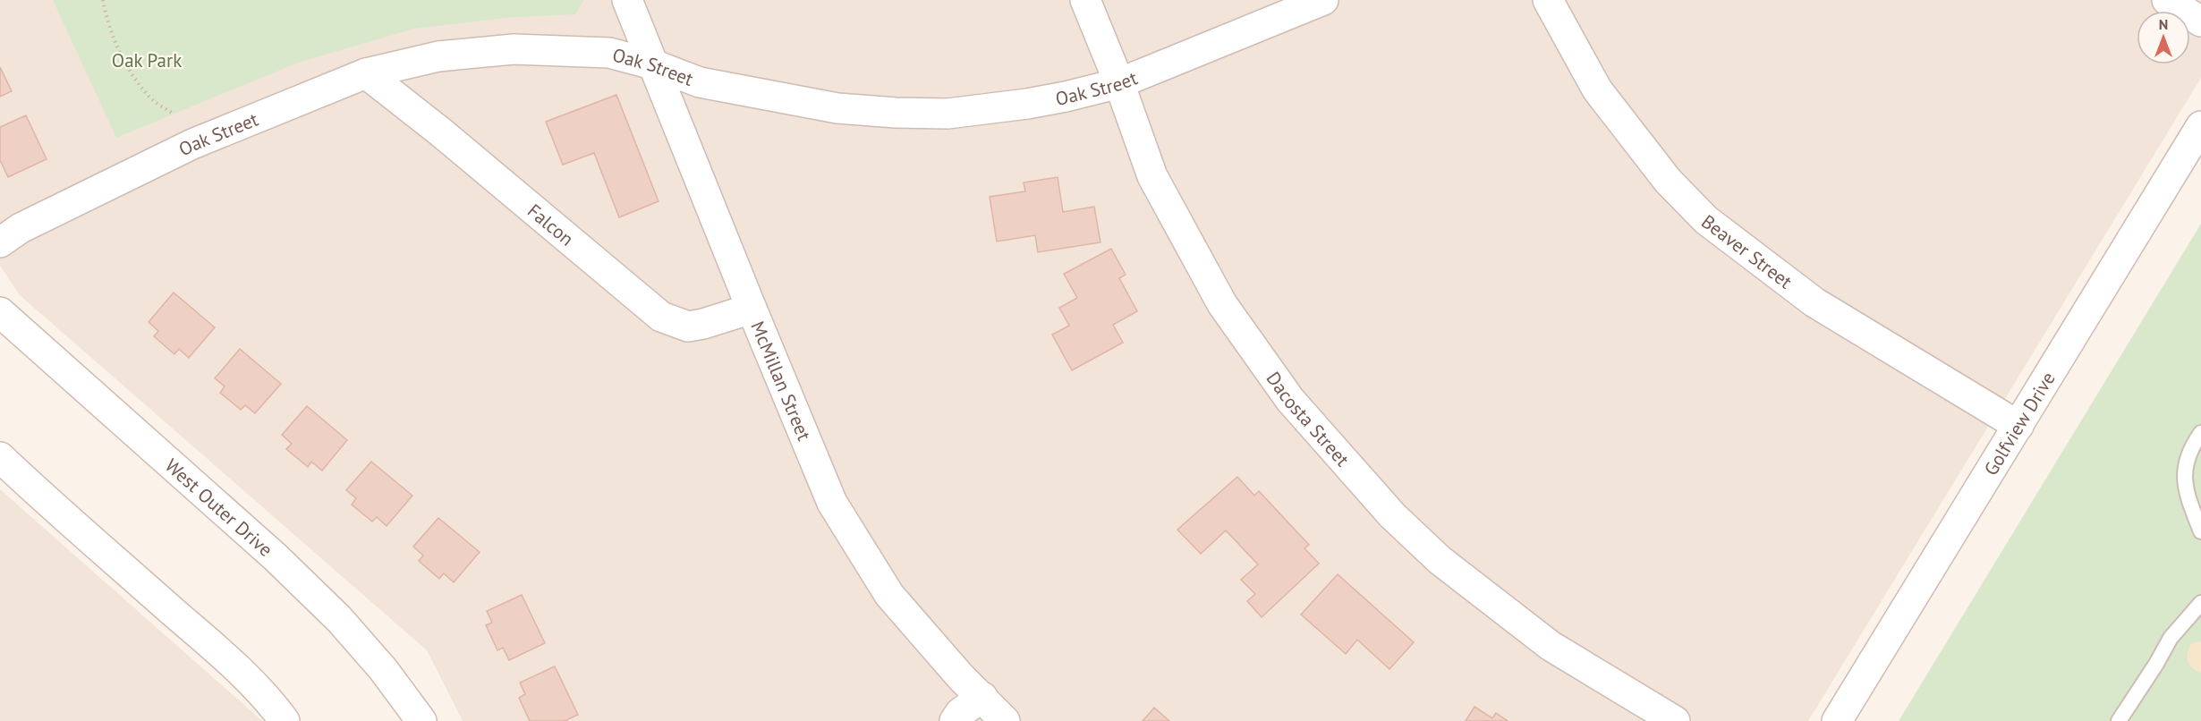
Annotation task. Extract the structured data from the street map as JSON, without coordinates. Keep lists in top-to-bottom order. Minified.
{"streets":{"street":["Oak Street","Falcon","Beaver Street","McMillan Street","Dacosta Street","Golfview Drive","West Outer Drive"]},"crossings":[["Oak Street","Falcon"],["Oak Street","McMillan Street"],["Oak Street","Dacosta Street"],["Falcon","McMillan Street"],["Beaver Street","Golfview Drive"]],"parks":["Oak Park"],"north":"top"}
